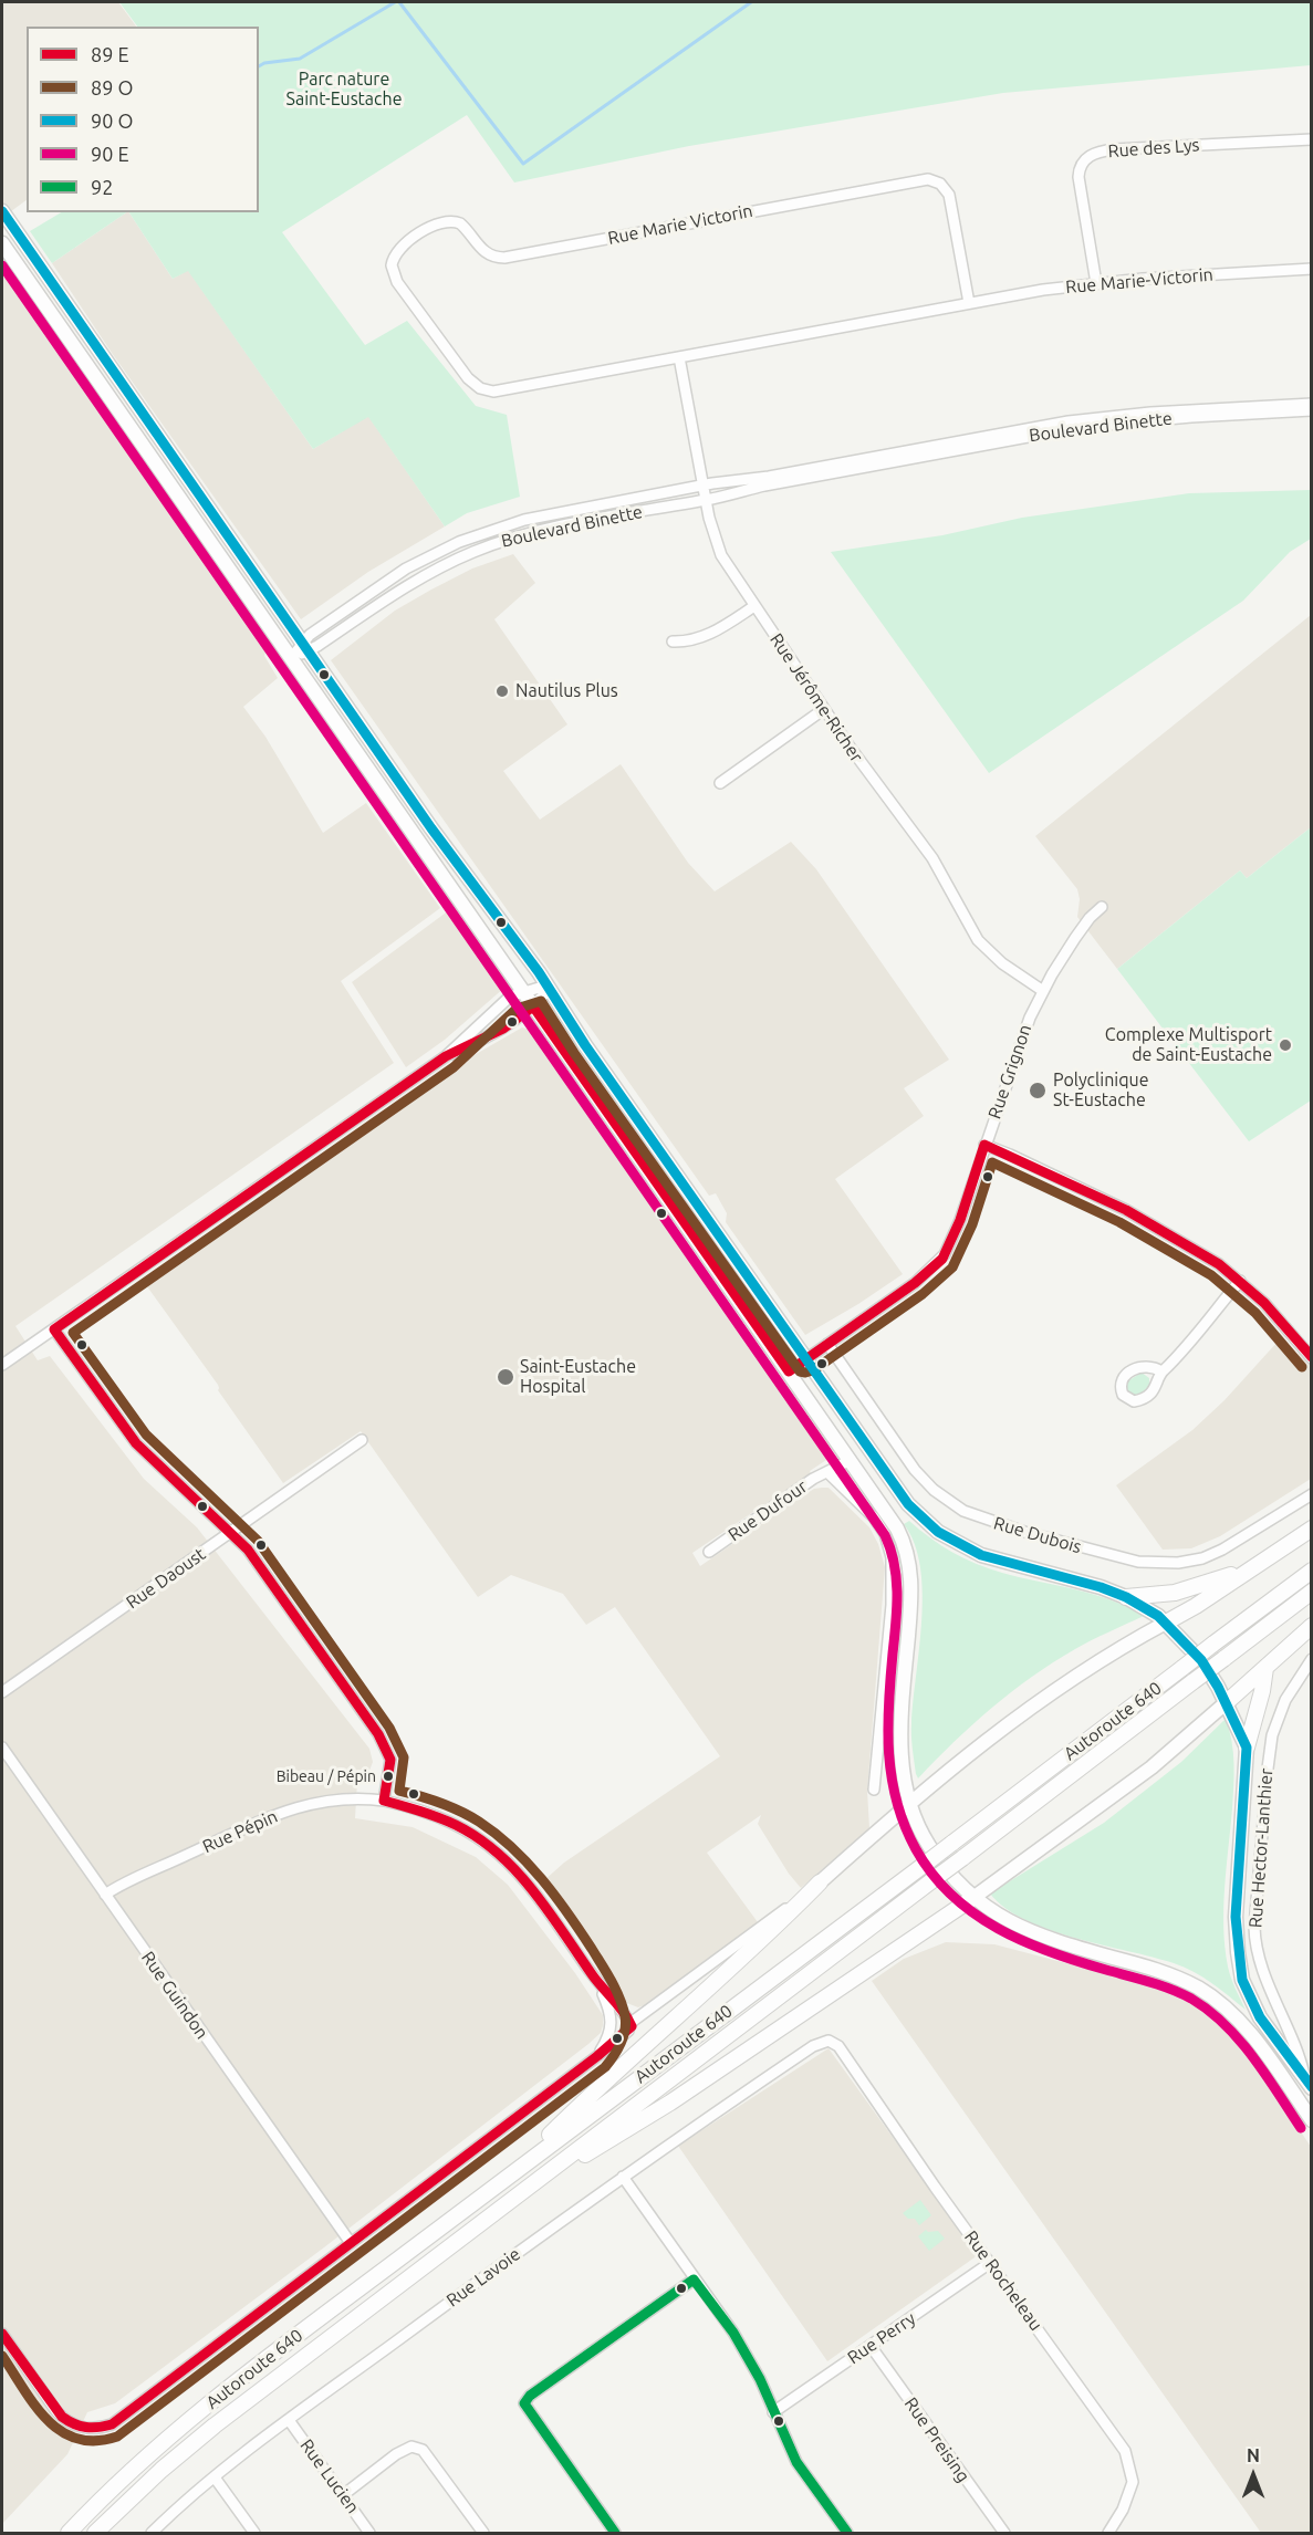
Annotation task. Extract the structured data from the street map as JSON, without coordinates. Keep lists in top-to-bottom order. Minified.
{"streets":{"highway":["Autoroute 640"],"street":["Rue des Lys","Rue Marie Victorin","Rue Marie-Victorin","Boulevard Binette","Rue Jérôme-Richer","Rue Grignon","Rue Dufour","Rue Dubois","Rue Daoust","Rue Pépin","Rue Hector-Lanthier","Rue Guindon","Rue Lavoie","Rue Rocheleau","Rue Perry","Rue Preising","Rue Lucien"]},"crossings":[["Rue des Lys","Rue Marie-Victorin"],["Rue Marie Victorin","Rue Marie-Victorin"],["Rue Marie Victorin","Rue Jérôme-Richer"],["Boulevard Binette","Rue Jérôme-Richer"],["Rue Jérôme-Richer","Rue Grignon"],["Rue Grignon","Rue Dubois"],["Rue Pépin","Rue Guindon"],["Rue Lavoie","Rue Rocheleau"],["Rue Lavoie","Rue Lucien"],["Rue Rocheleau","Rue Perry"],["Rue Perry","Rue Preising"]],"parks":["Parc nature Saint-Eustache"],"places":["Nautilus Plus","Complexe Multisport de Saint-Eustache","Polyclinique St-Eustache","Saint-Eustache Hospital","Bibeau / Pépin"],"lines":["transit line 92"],"legend":["89 E","89 O","90 O","90 E","92"],"north":"top"}
